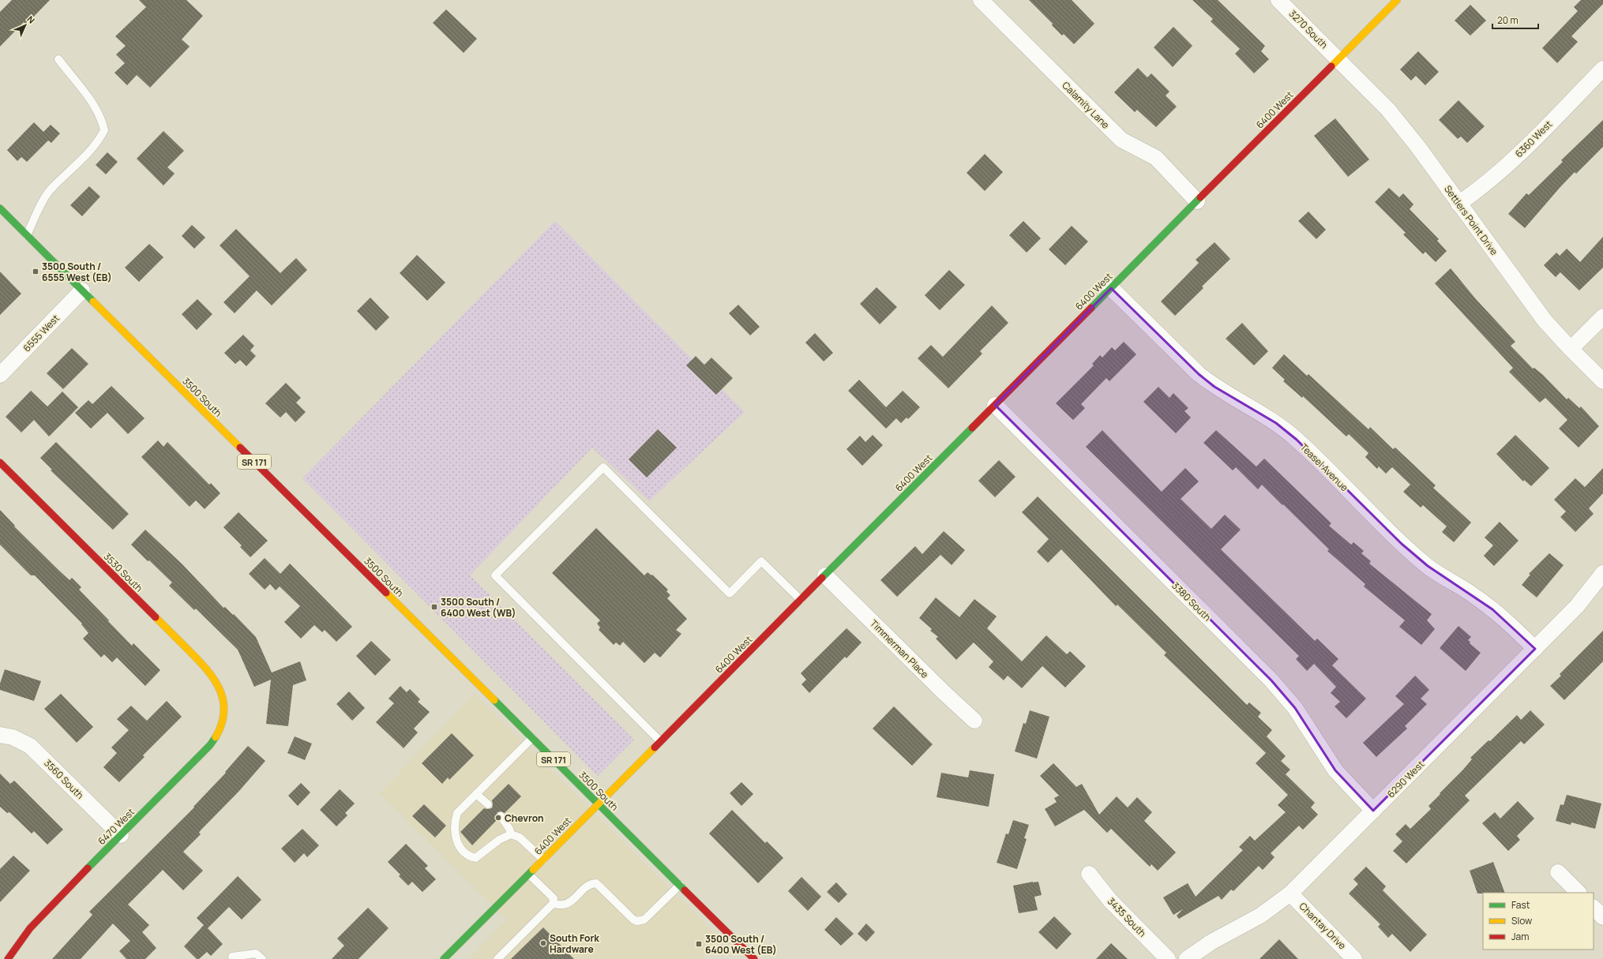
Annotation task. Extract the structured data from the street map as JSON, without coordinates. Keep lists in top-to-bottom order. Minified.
{"streets":{"street":["3270 South","Calamity Lane","6400 West","6360 West","Settlers Point Drive","6555 West","3500 South","SR 171","Teasel Avenue","3530 South","3380 South","Timmerman Place","3560 South","6290 West","6470 West","3435 South","Chantay Drive"]},"crossings":[["3270 South","6400 West"],["3270 South","Settlers Point Drive"],["Calamity Lane","6400 West"],["6400 West","Settlers Point Drive"],["6400 West","3500 South"],["6400 West","Teasel Avenue"],["6400 West","3380 South"],["6400 West","Timmerman Place"],["6360 West","Settlers Point Drive"],["6555 West","3500 South"],["Teasel Avenue","6290 West"],["3530 South","6470 West"],["3380 South","6290 West"],["3560 South","6470 West"],["6290 West","Chantay Drive"]],"places":{"transit":["3500 South / 6555 West (EB)","3500 South / 6400 West (WB)","3500 South / 6400 West (EB)"],"other":["Chevron","South Fork Hardware"]},"legend":["Fast","Slow","Jam"],"scale_bar":"20 m","north":"top right"}
